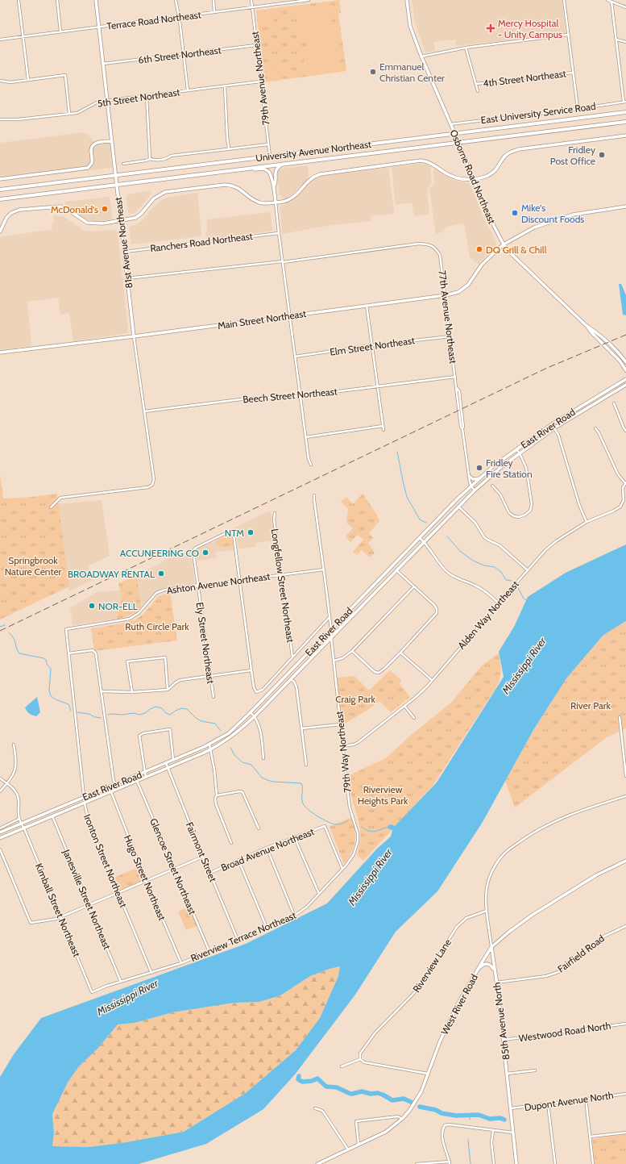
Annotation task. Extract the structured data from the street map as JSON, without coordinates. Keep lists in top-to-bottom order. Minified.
{"streets":{"main road":["University Avenue Northeast"],"street":["Terrace Road Northeast","6th Street Northeast","79th Avenue Northeast","4th Street Northeast","5th Street Northeast","East University Service Road","Osborne Road Northeast","Ranchers Road Northeast","81st Avenue Northeast","77th Avenue Northeast","Main Street Northeast","Elm Street Northeast","Beech Street Northeast","East River Road","Ashton Avenue Northeast","Longfellow Street Northeast","Alden Way Northeast","Ely Street Northeast","79th Way Northeast","Broad Avenue Northeast","Fairmont Street","Ironton Street Northeast","Glencoe Street Northeast","Hugo Street Northeast","Janesville Street Northeast","Kimball Street Northeast","Riverview Terrace Northeast","Fairfield Road","Riverview Lane","West River Road","85th Avenue North","Westwood Road North","Dupont Avenue North"]},"crossings":[["Terrace Road Northeast","79th Avenue Northeast"],["Terrace Road Northeast","81st Avenue Northeast"],["6th Street Northeast","79th Avenue Northeast"],["6th Street Northeast","81st Avenue Northeast"],["79th Avenue Northeast","5th Street Northeast"],["79th Avenue Northeast","University Avenue Northeast"],["5th Street Northeast","81st Avenue Northeast"],["East University Service Road","Osborne Road Northeast"],["University Avenue Northeast","Osborne Road Northeast"],["University Avenue Northeast","81st Avenue Northeast"],["Osborne Road Northeast","Main Street Northeast"],["Ranchers Road Northeast","81st Avenue Northeast"],["81st Avenue Northeast","Main Street Northeast"],["81st Avenue Northeast","Beech Street Northeast"],["77th Avenue Northeast","Main Street Northeast"],["77th Avenue Northeast","Elm Street Northeast"],["77th Avenue Northeast","Beech Street Northeast"],["77th Avenue Northeast","East River Road"],["East River Road","79th Way Northeast"],["East River Road","Fairmont Street"],["East River Road","Ironton Street Northeast"],["East River Road","Glencoe Street Northeast"],["East River Road","Hugo Street Northeast"],["East River Road","Janesville Street Northeast"],["East River Road","Kimball Street Northeast"],["Ashton Avenue Northeast","Longfellow Street Northeast"],["Ashton Avenue Northeast","Ely Street Northeast"],["Ashton Avenue Northeast","79th Way Northeast"],["Ashton Avenue Northeast","Ironton Street Northeast"],["Alden Way Northeast","79th Way Northeast"],["79th Way Northeast","Riverview Terrace Northeast"],["Broad Avenue Northeast","Fairmont Street"],["Broad Avenue Northeast","Riverview Terrace Northeast"],["Fairmont Street","Riverview Terrace Northeast"],["Ironton Street Northeast","Riverview Terrace Northeast"],["Glencoe Street Northeast","Riverview Terrace Northeast"],["Hugo Street Northeast","Riverview Terrace Northeast"],["Janesville Street Northeast","Riverview Terrace Northeast"],["Kimball Street Northeast","Riverview Terrace Northeast"],["Fairfield Road","85th Avenue North"],["Riverview Lane","85th Avenue North"],["West River Road","85th Avenue North"],["85th Avenue North","Westwood Road North"],["85th Avenue North","Dupont Avenue North"]],"water":["Mississippi River"],"parks":["Springbrook Nature Center","Ruth Circle Park","Craig Park","River Park","Riverview Heights Park"],"places":{"health":["Mercy Hospital - Unity Campus"],"other":["Emmanuel Christian Center","Fridley Post Office","McDonald's","Mike's Discount Foods","DQ Grill & Chill","Fridley Fire Station","NTM","ACCUNEERING CO","BROADWAY RENTAL","NOR-ELL"]}}
